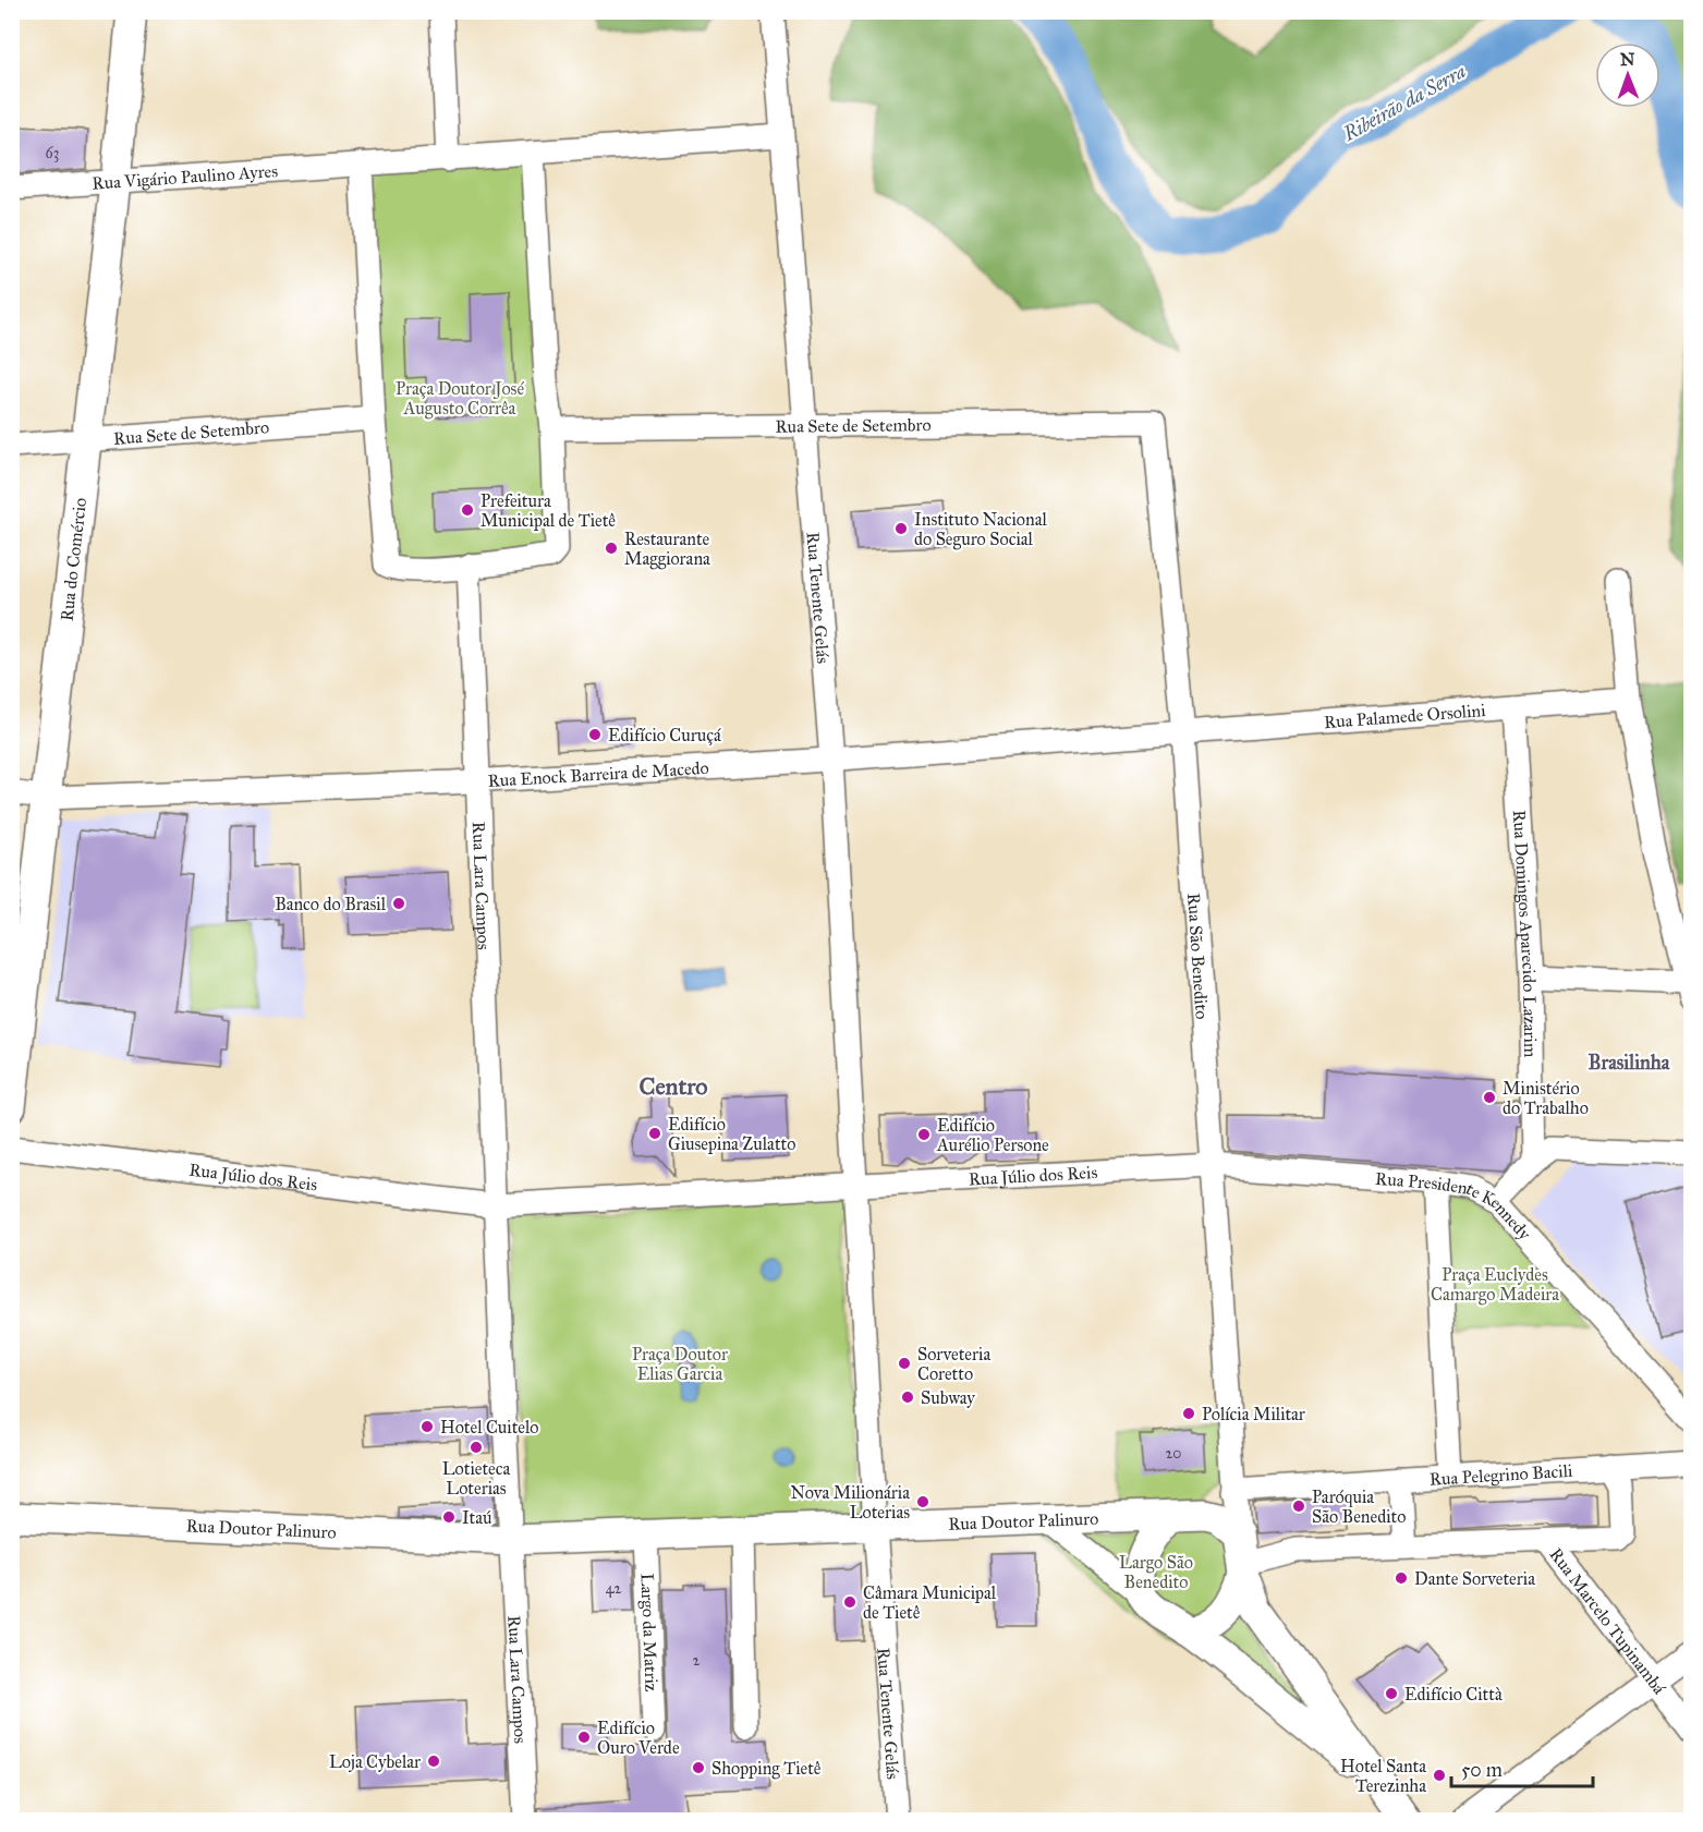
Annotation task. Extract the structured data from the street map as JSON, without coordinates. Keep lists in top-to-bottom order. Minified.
{"streets":{"main road":["Rua do Comércio","Rua Doutor Palinuro"],"street":["Rua Vigário Paulino Ayres","Rua Sete de Setembro","Rua Tenente Gelás","Rua Palamede Orsolini","Rua Enock Barreira de Macedo","Rua Lara Campos","Rua Domingos Aparecido Lazarim","Rua São Benedito","Rua Júlio dos Reis","Rua Presidente Kennedy","Rua Pelegrino Bacili","Rua Marcelo Tupinambá","Largo da Matriz"]},"crossings":[["Rua Vigário Paulino Ayres","Rua do Comércio"],["Rua Sete de Setembro","Rua do Comércio"],["Rua Sete de Setembro","Rua Tenente Gelás"],["Rua Sete de Setembro","Rua São Benedito"],["Rua do Comércio","Rua Enock Barreira de Macedo"],["Rua Tenente Gelás","Rua Enock Barreira de Macedo"],["Rua Tenente Gelás","Rua Júlio dos Reis"],["Rua Tenente Gelás","Rua Doutor Palinuro"],["Rua Palamede Orsolini","Rua Enock Barreira de Macedo"],["Rua Palamede Orsolini","Rua Domingos Aparecido Lazarim"],["Rua Palamede Orsolini","Rua São Benedito"],["Rua Enock Barreira de Macedo","Rua Lara Campos"],["Rua Enock Barreira de Macedo","Rua São Benedito"],["Rua Lara Campos","Rua Júlio dos Reis"],["Rua Lara Campos","Rua Doutor Palinuro"],["Rua São Benedito","Rua Júlio dos Reis"],["Rua São Benedito","Rua Presidente Kennedy"],["Rua São Benedito","Rua Pelegrino Bacili"],["Rua Júlio dos Reis","Rua Presidente Kennedy"]],"districts":["Brasilinha","Centro"],"water":["Ribeirão da Serra"],"parks":["Praça Doutor José Augusto Corrêa","Praça Euclydes Camargo Madeira","Praça Doutor Elias Garcia","Largo São Benedito"],"places":["Prefeitura Municipal de Tietê","Instituto Nacional do Seguro Social","Restaurante Maggiorana","Edifício Curuçá","Banco do Brasil","Ministério do Trabalho","Edifício Giusepina Zulatto","Edifício Aurélio Persone","Sorveteria Coretto","Subway","Polícia Militar","Hotel Cuitelo","Lotieteca Loterias","Nova Milionária Loterias","Paróquia São Benedito","Itaú","Dante Sorveteria","Câmara Municipal de Tietê","Edifício Città","Edifício Ouro Verde","Loja Cybelar","Shopping Tietê","Hotel Santa Terezinha"],"house_numbers":["63","20","42","2"],"scale_bar":"50 m","north":"top"}
